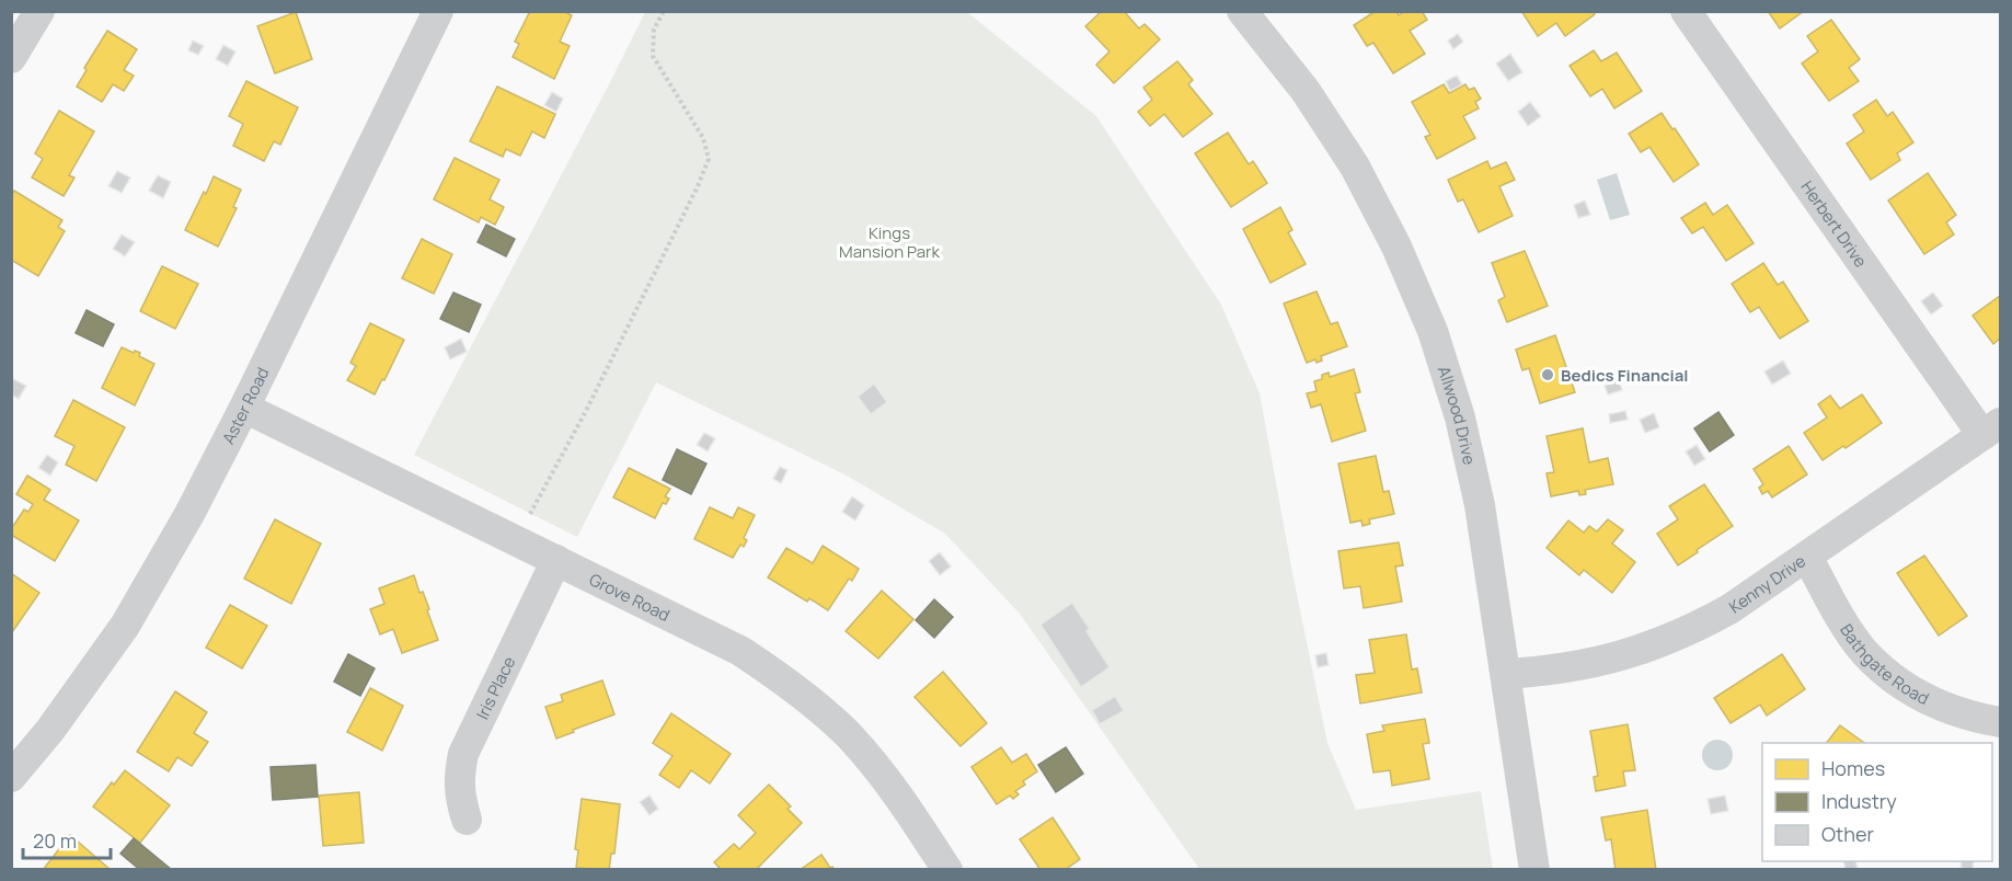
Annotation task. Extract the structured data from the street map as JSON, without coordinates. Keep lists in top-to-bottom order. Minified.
{"streets":{"street":["Herbert Drive","Aster Road","Allwood Drive","Kenny Drive","Grove Road","Bathgate Road","Iris Place"]},"crossings":[["Herbert Drive","Kenny Drive"],["Aster Road","Grove Road"],["Allwood Drive","Kenny Drive"],["Kenny Drive","Bathgate Road"],["Grove Road","Iris Place"]],"parks":["Kings Mansion Park"],"places":["Bedics Financial"],"legend":["Homes","Industry","Other"],"scale_bar":"20 m"}
